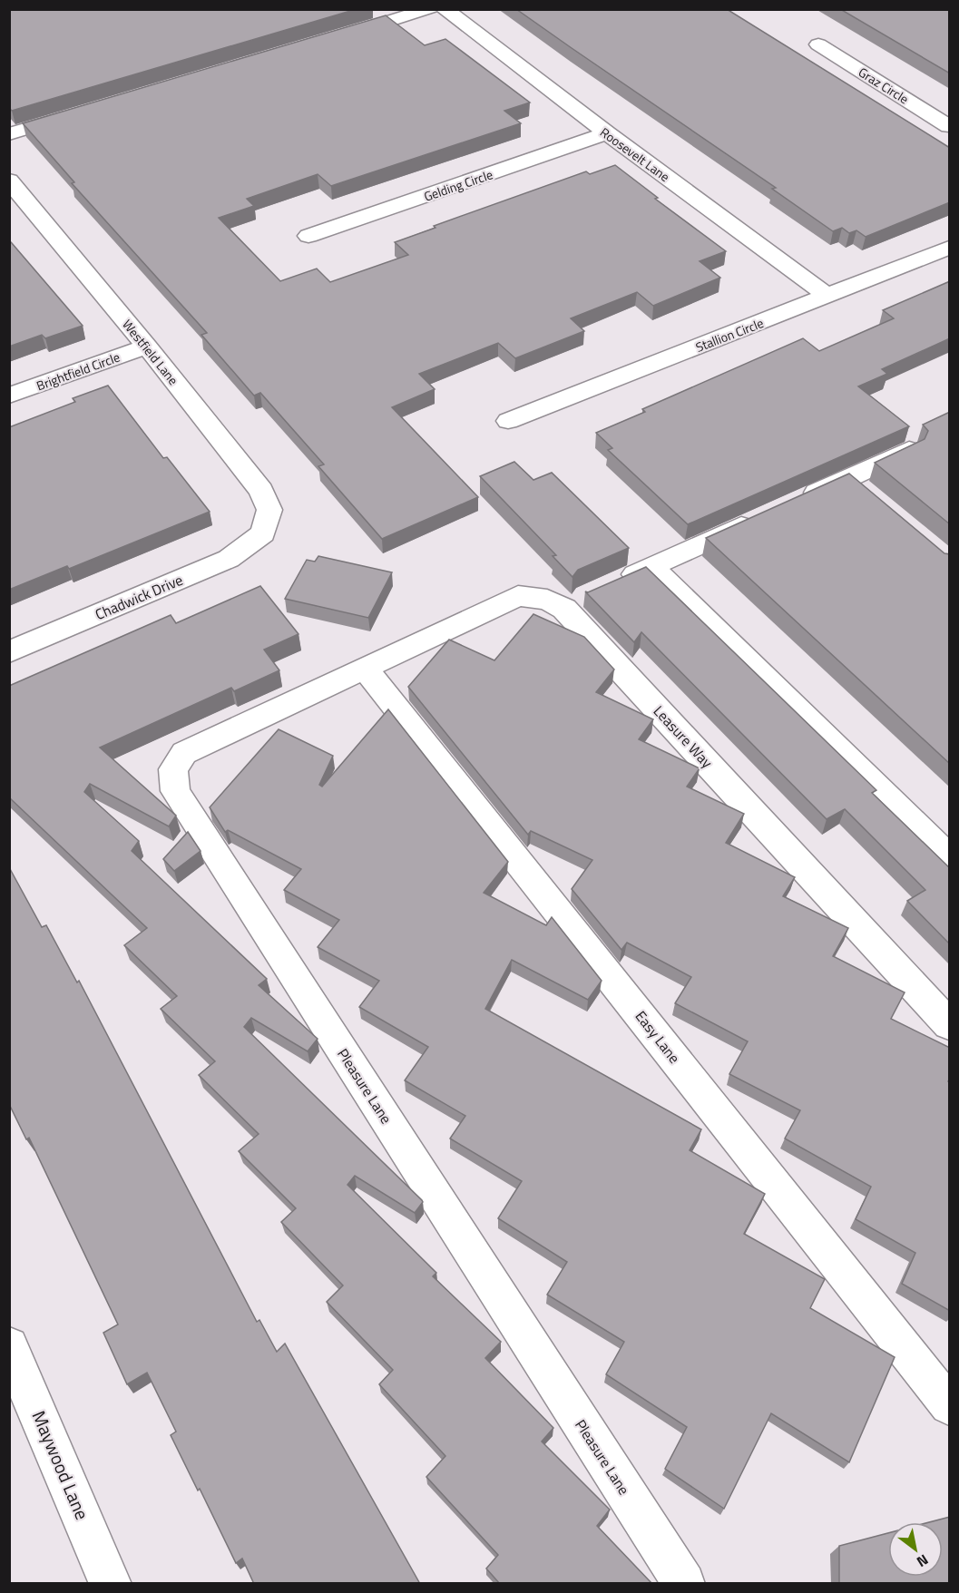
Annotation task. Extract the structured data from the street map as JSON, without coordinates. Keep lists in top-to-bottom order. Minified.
{"streets":{"street":["Graz Circle","Roosevelt Lane","Gelding Circle","Stallion Circle","Westfield Lane","Brightfield Circle","Chadwick Drive","Leasure Way","Easy Lane","Pleasure Lane","Maywood Lane"]},"crossings":[["Roosevelt Lane","Gelding Circle"],["Roosevelt Lane","Stallion Circle"],["Westfield Lane","Brightfield Circle"],["Westfield Lane","Chadwick Drive"],["Leasure Way","Easy Lane"],["Leasure Way","Pleasure Lane"],["Easy Lane","Pleasure Lane"]],"north":"bottom right"}
